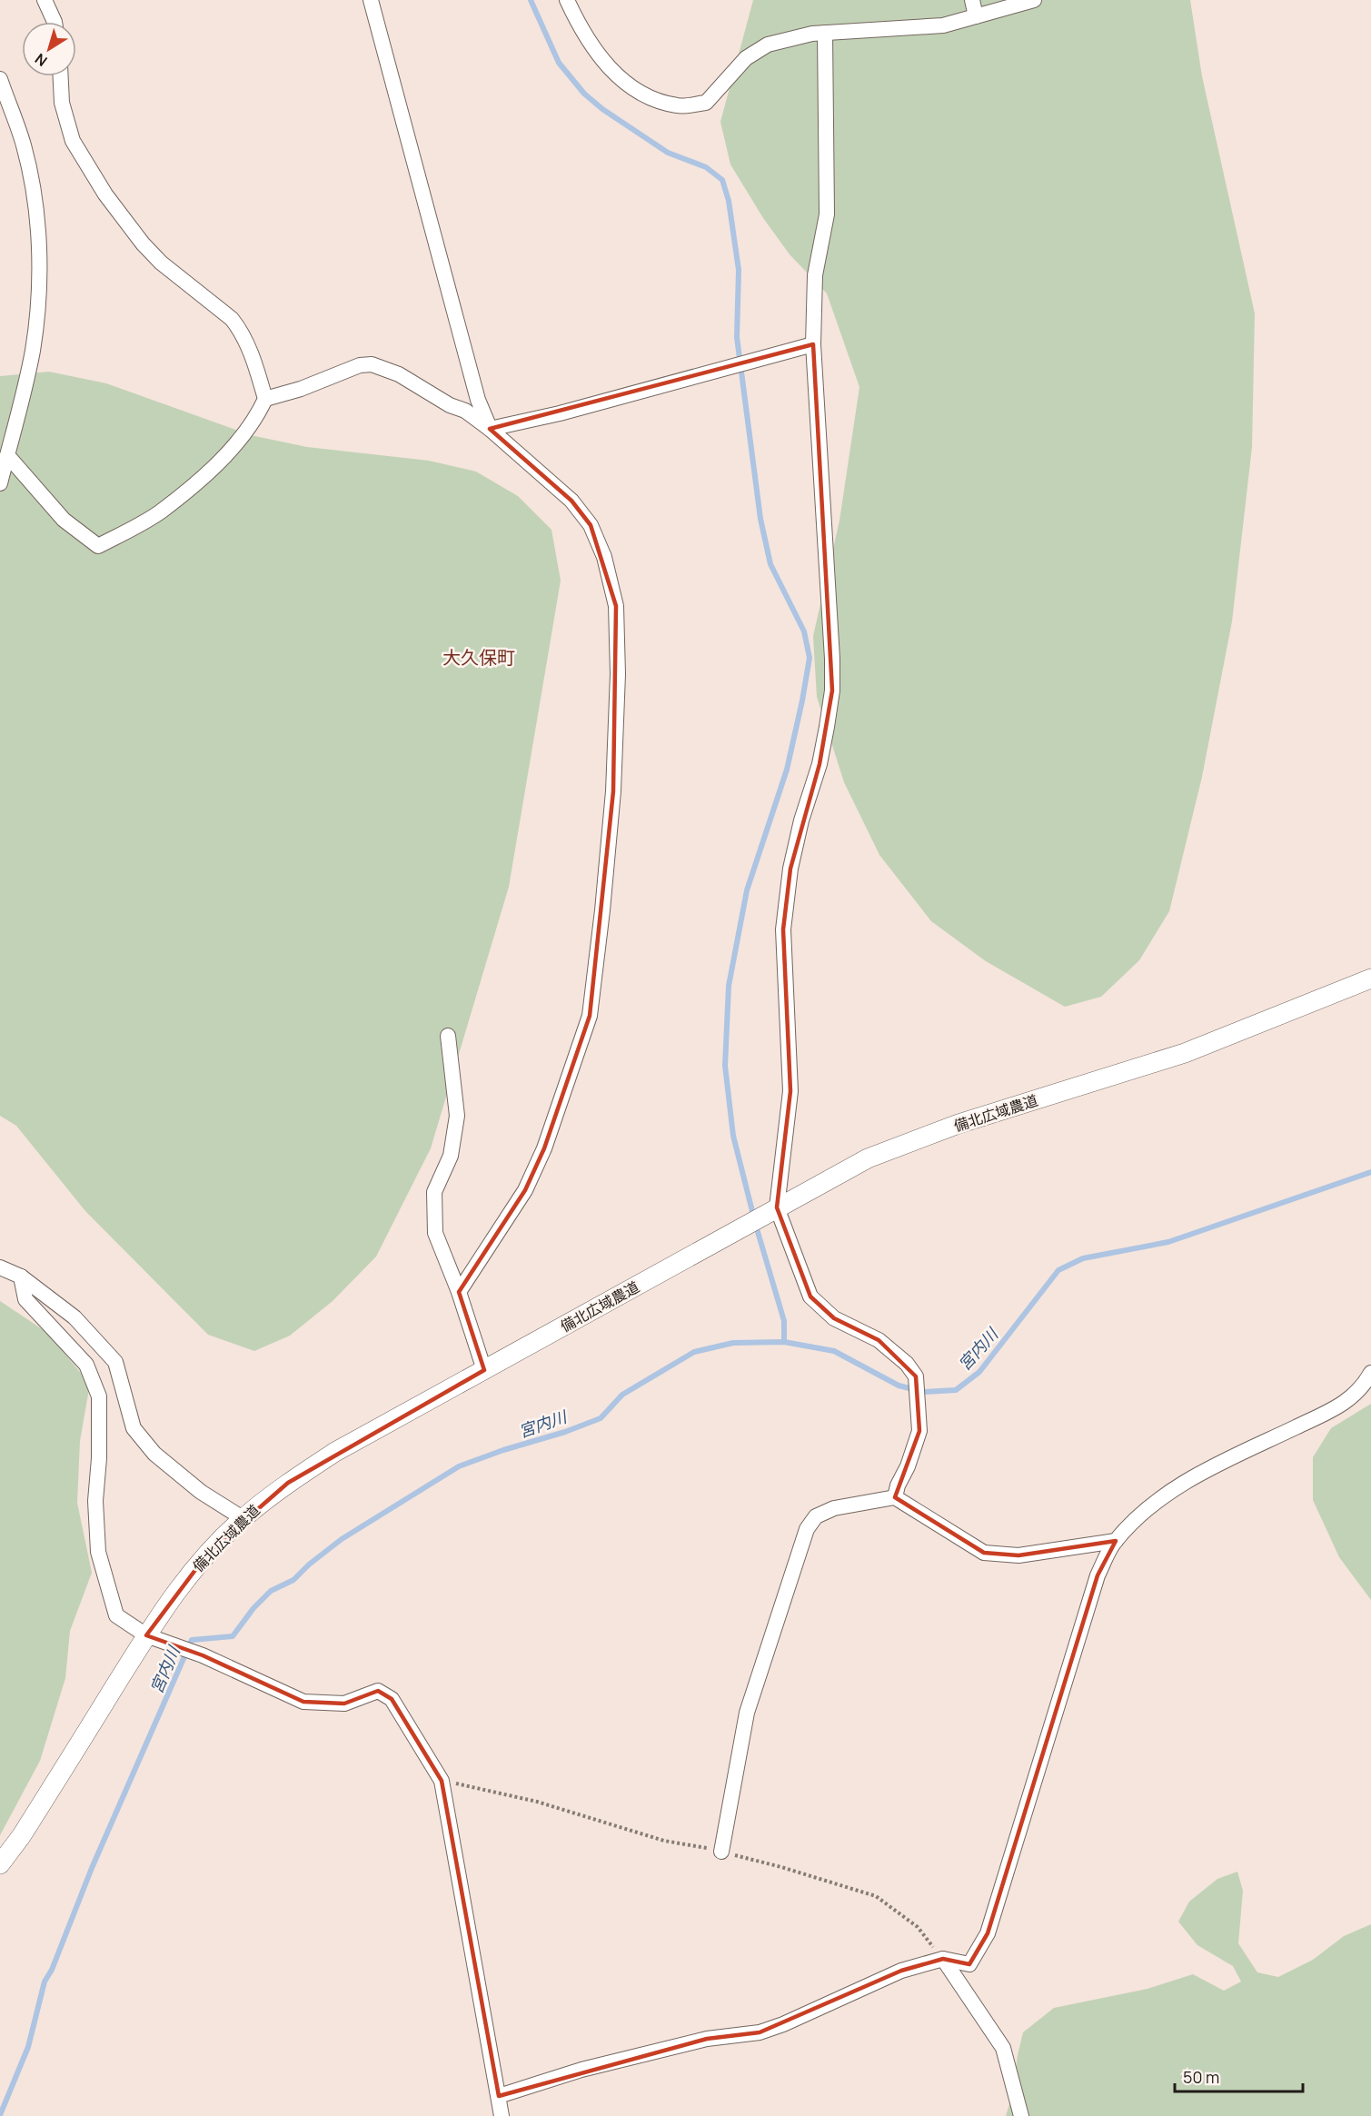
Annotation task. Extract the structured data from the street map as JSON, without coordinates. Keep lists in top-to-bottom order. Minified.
{"streets":{"street":["備北広域農道"]},"districts":["大久保町"],"water":["宮内川"],"scale_bar":"50 m","north":"bottom left"}
